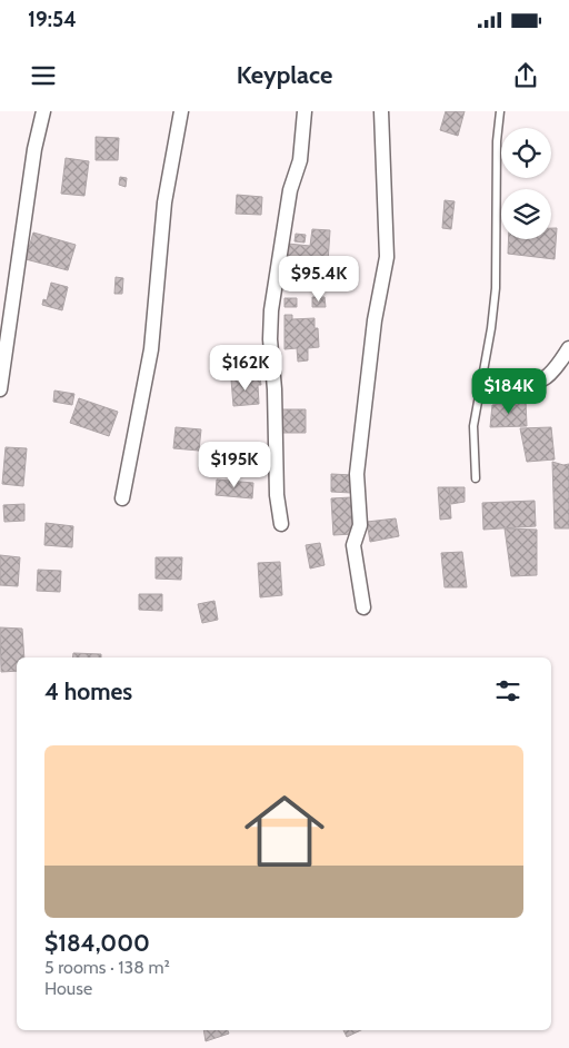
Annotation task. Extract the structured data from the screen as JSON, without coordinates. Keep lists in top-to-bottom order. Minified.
{"page":{"status":"19:54","header":"Keyplace","price":["$95.4K","$162K","$184K","$195K"],"heading":"4 homes","list":[{"name":"$184,000","note":"5 rooms · 138 m² · House"}]}}
